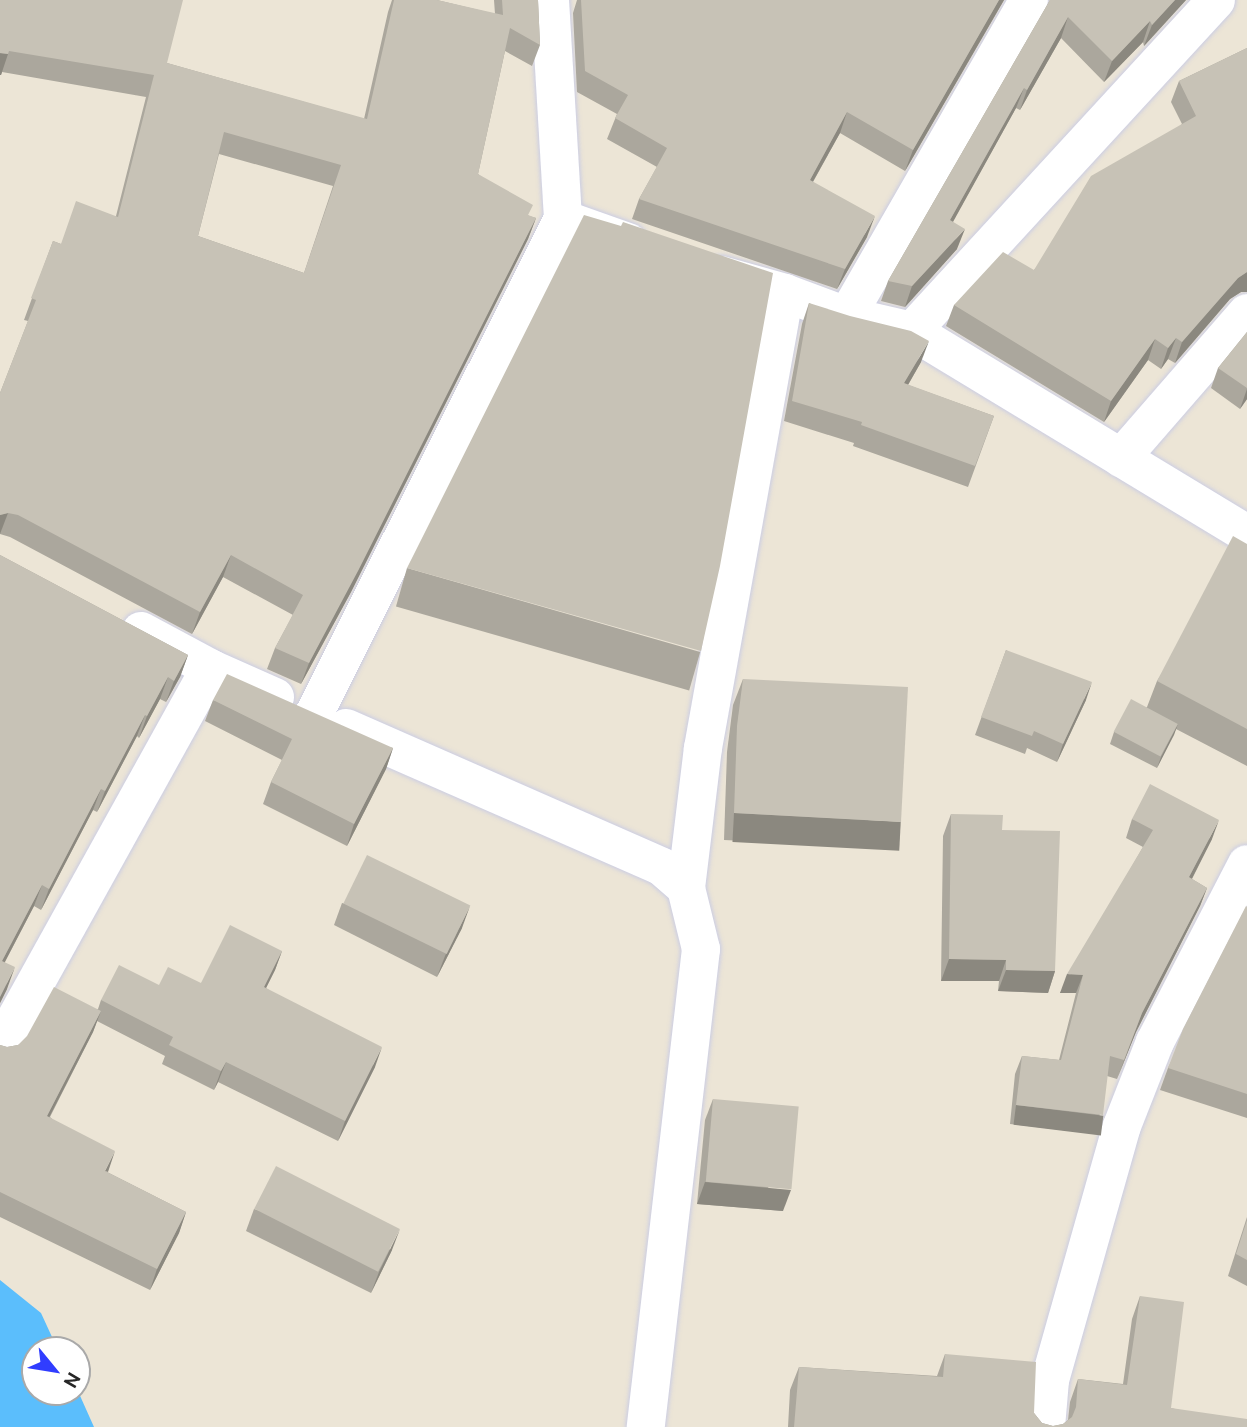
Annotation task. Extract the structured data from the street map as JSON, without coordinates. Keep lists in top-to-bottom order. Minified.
{"north":"bottom right"}
